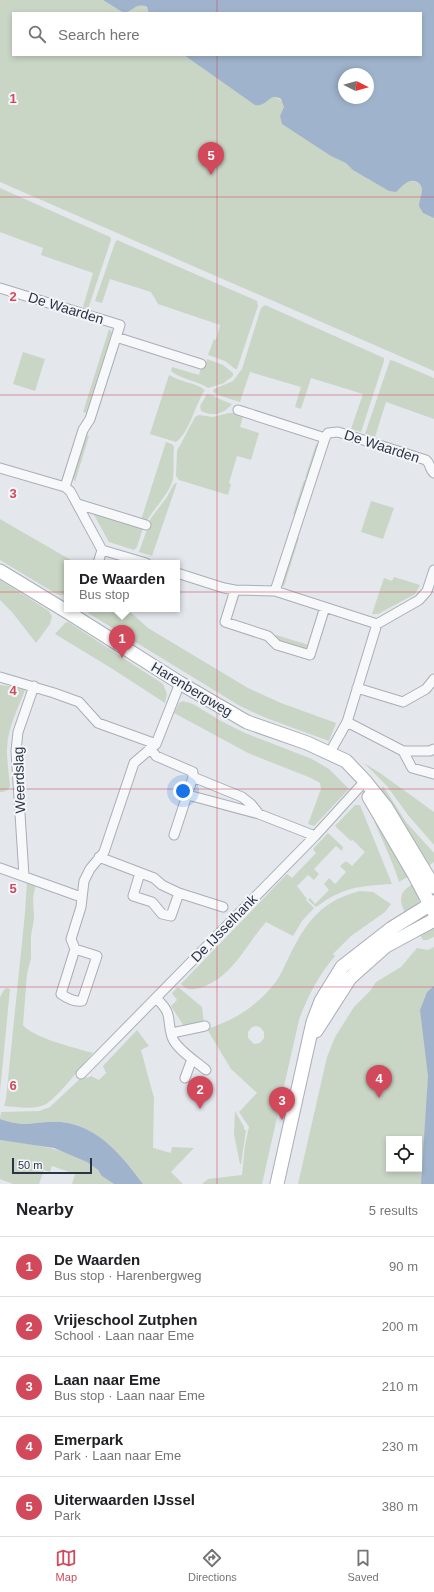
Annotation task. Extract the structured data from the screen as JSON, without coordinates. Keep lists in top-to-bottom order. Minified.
{"streets":{"street":["De Waarden","Harenbergweg","Weerdslag","De IJsselhank"]},"crossings":[["Harenbergweg","De IJsselhank"]],"scale_bar":"50 m","north":"right","page":{"search":"Search here","pins":["5","1","4","2","3"],"popup":["De Waarden","Bus stop"],"scale":"50 m","heading":["Nearby","5 results"],"list":[{"mark":"1","name":"De Waarden","note":"Bus stop · Harenbergweg","value":"90 m"},{"mark":"2","name":"Vrijeschool Zutphen","note":"School · Laan naar Eme","value":"200 m"},{"mark":"3","name":"Laan naar Eme","note":"Bus stop · Laan naar Eme","value":"210 m"},{"mark":"4","name":"Emerpark","note":"Park · Laan naar Eme","value":"230 m"},{"mark":"5","name":"Uiterwaarden IJssel","note":"Park","value":"380 m"}],"nav":["Map","Directions","Saved"]},"grid":{"rows":["1","2","3","4","5","6"]}}
